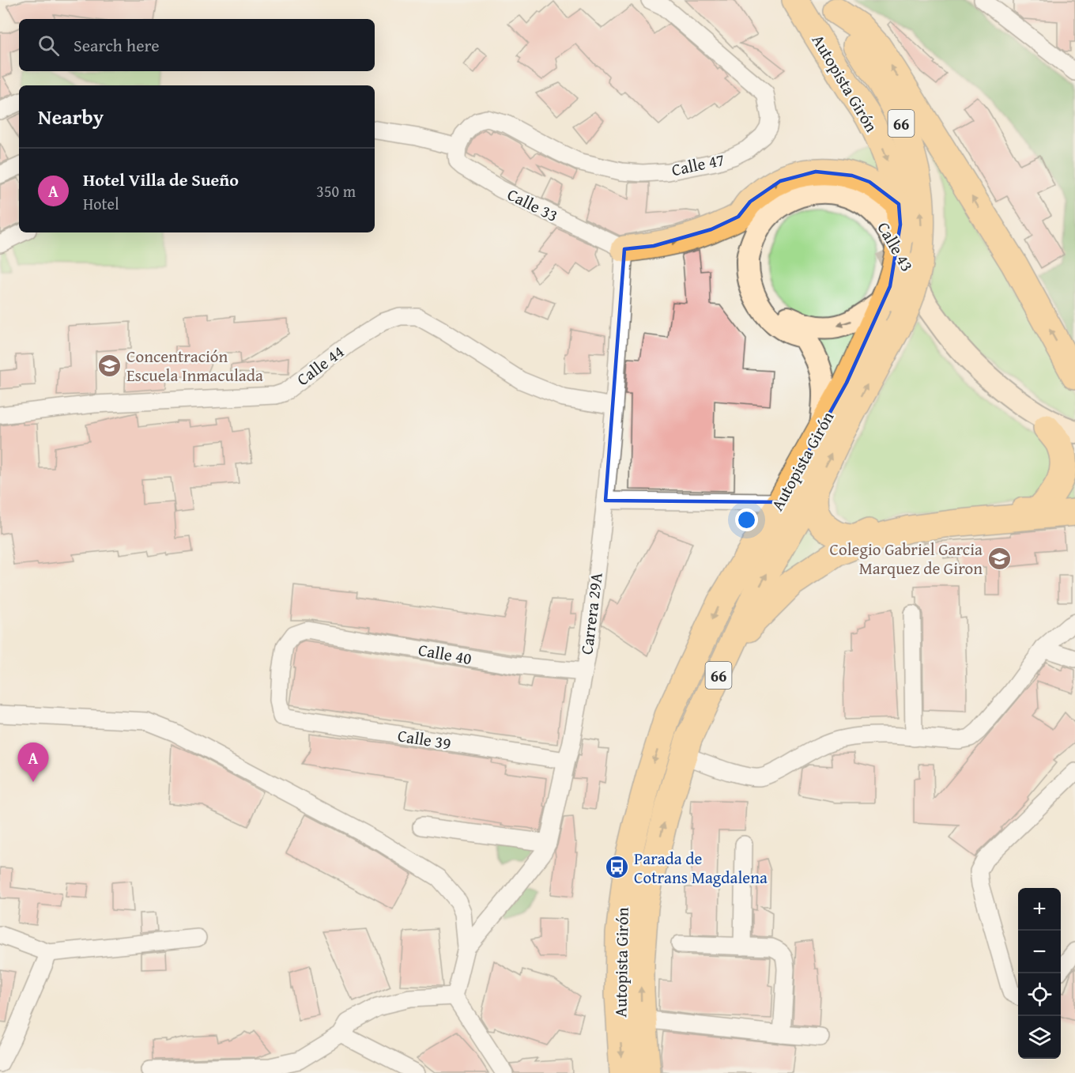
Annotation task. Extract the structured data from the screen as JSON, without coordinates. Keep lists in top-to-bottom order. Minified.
{"streets":{"highway":["Autopista Girón","66"],"street":["Calle 47","Calle 33","Calle 43","Calle 44","Carrera 29A","Calle 40","Calle 39"]},"crossings":[["Autopista Girón","Calle 43"],["Calle 47","Calle 33"],["Calle 33","Carrera 29A"],["Calle 44","Carrera 29A"],["Carrera 29A","Calle 40"],["Carrera 29A","Calle 39"],["Calle 40","Calle 39"]],"places":{"school or university":["Concentración Escuela Inmaculada","Colegio Gabriel Garcia Marquez de Giron"],"bus stop":["Parada de Cotrans Magdalena"]},"page":{"search":"Search here","heading":"Nearby","list":[{"mark":"A","name":"Hotel Villa de Sueño","note":"Hotel","value":"350 m"}],"pins":"A","map_buttons":["+","−"]}}
